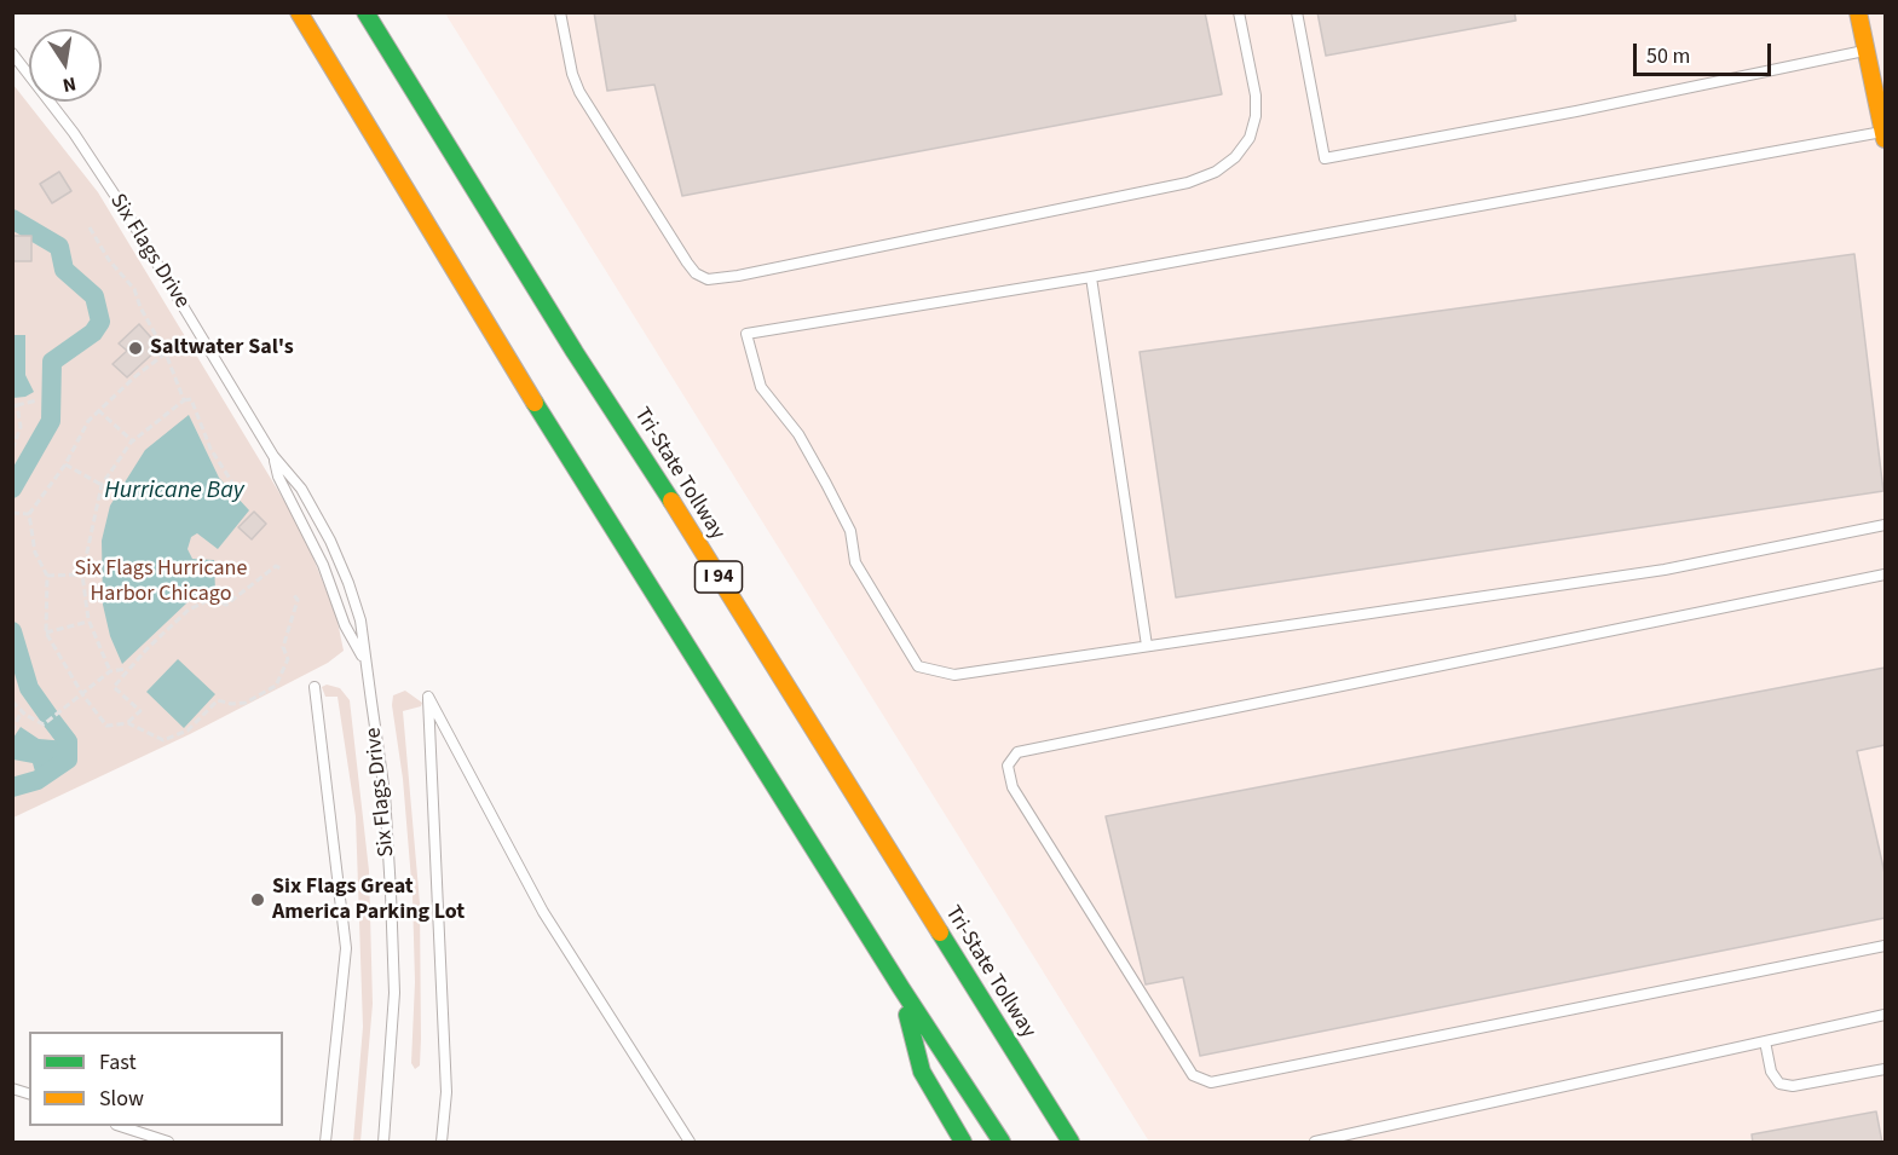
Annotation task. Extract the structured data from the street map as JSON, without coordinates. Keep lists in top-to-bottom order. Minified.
{"streets":{"main road":["Tri-State Tollway","I 94"],"lane":["Six Flags Drive"]},"water":["Hurricane Bay"],"parks":["Six Flags Hurricane Harbor Chicago"],"places":["Saltwater Sal's","Six Flags Great America Parking Lot"],"legend":["Fast","Slow"],"scale_bar":"50 m","north":"bottom"}
